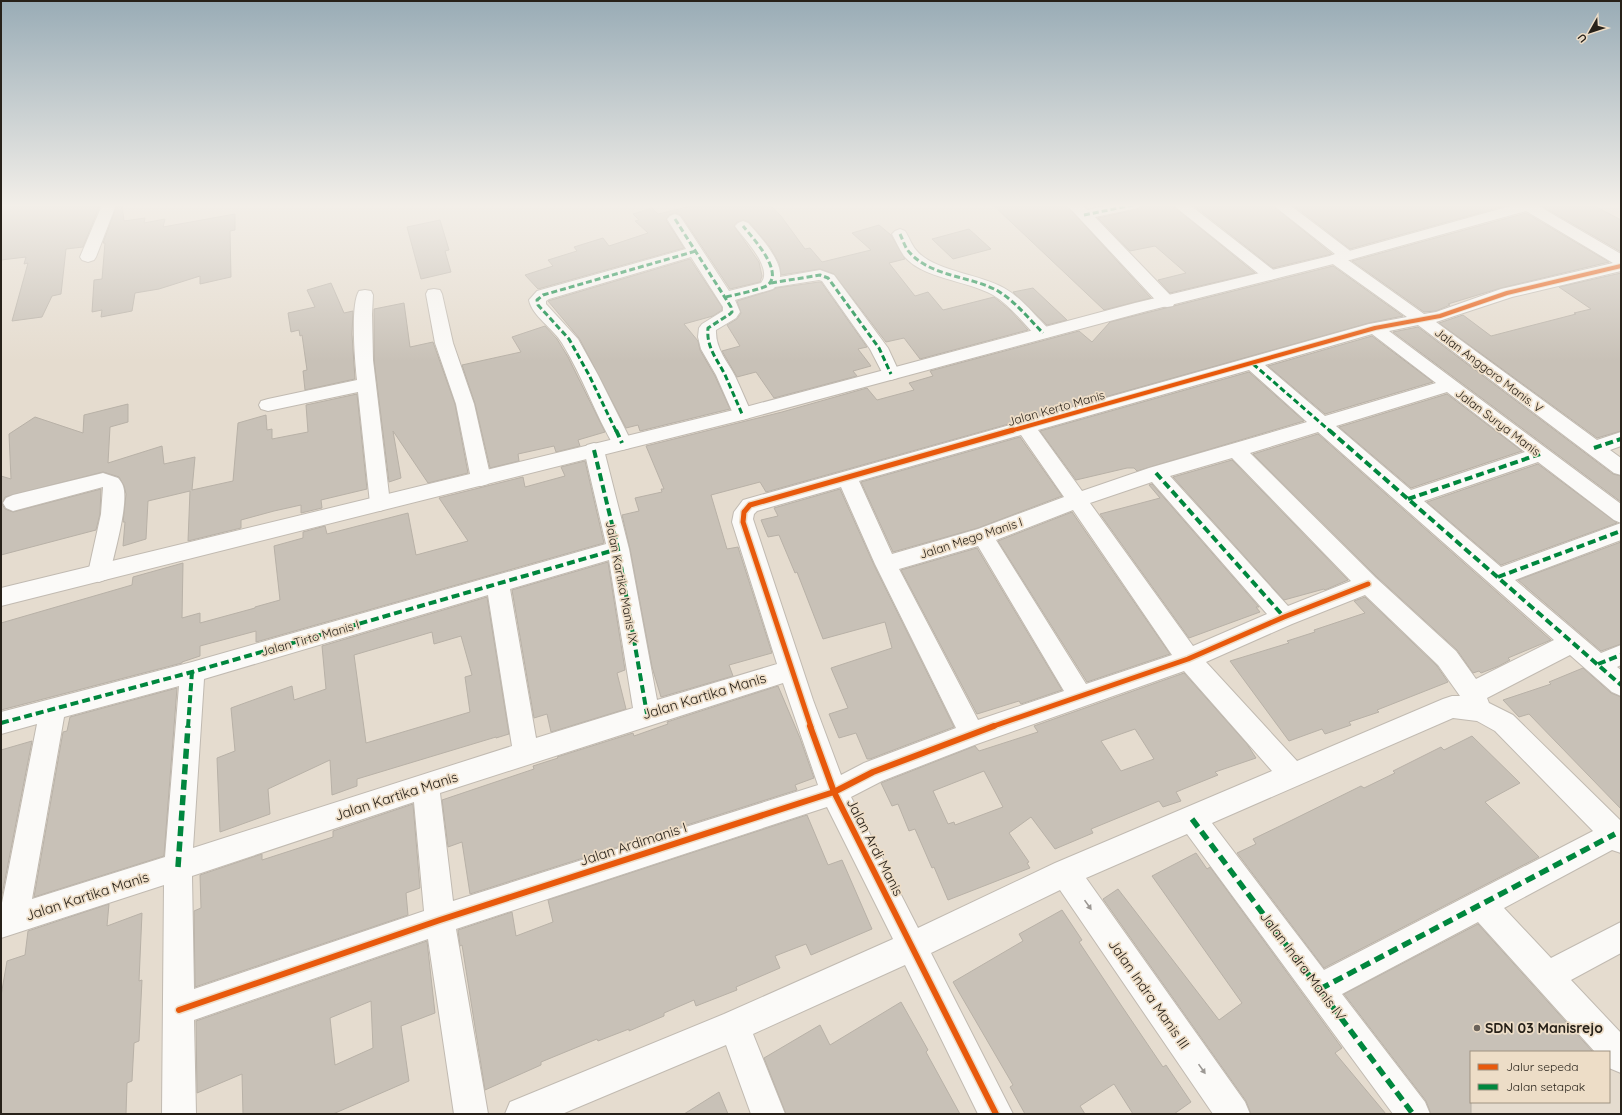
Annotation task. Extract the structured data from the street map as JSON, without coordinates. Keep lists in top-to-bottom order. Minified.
{"streets":{"street":["Jalan Anggoro Manis. V","Jalan Kerto Manis","Jalan Surya Manis","Jalan Mego Manis I","Jalan Kartika Manis IX","Jalan Tirto Manis I","Jalan Kartika Manis","Jalan Ardimanis I","Jalan Ardi Manis","Jalan Indra Manis IV","Jalan Indra Manis III"]},"crossings":[["Jalan Anggoro Manis. V","Jalan Kerto Manis"],["Jalan Kerto Manis","Jalan Surya Manis"],["Jalan Kerto Manis","Jalan Ardi Manis"],["Jalan Surya Manis","Jalan Mego Manis I"],["Jalan Kartika Manis IX","Jalan Tirto Manis I"],["Jalan Kartika Manis IX","Jalan Kartika Manis"],["Jalan Kartika Manis","Jalan Ardi Manis"],["Jalan Ardimanis I","Jalan Ardi Manis"]],"one_way":["Jalan Indra Manis III"],"places":["SDN 03 Manisrejo"],"legend":["Jalur sepeda","Jalan setapak"],"north":"bottom left"}
